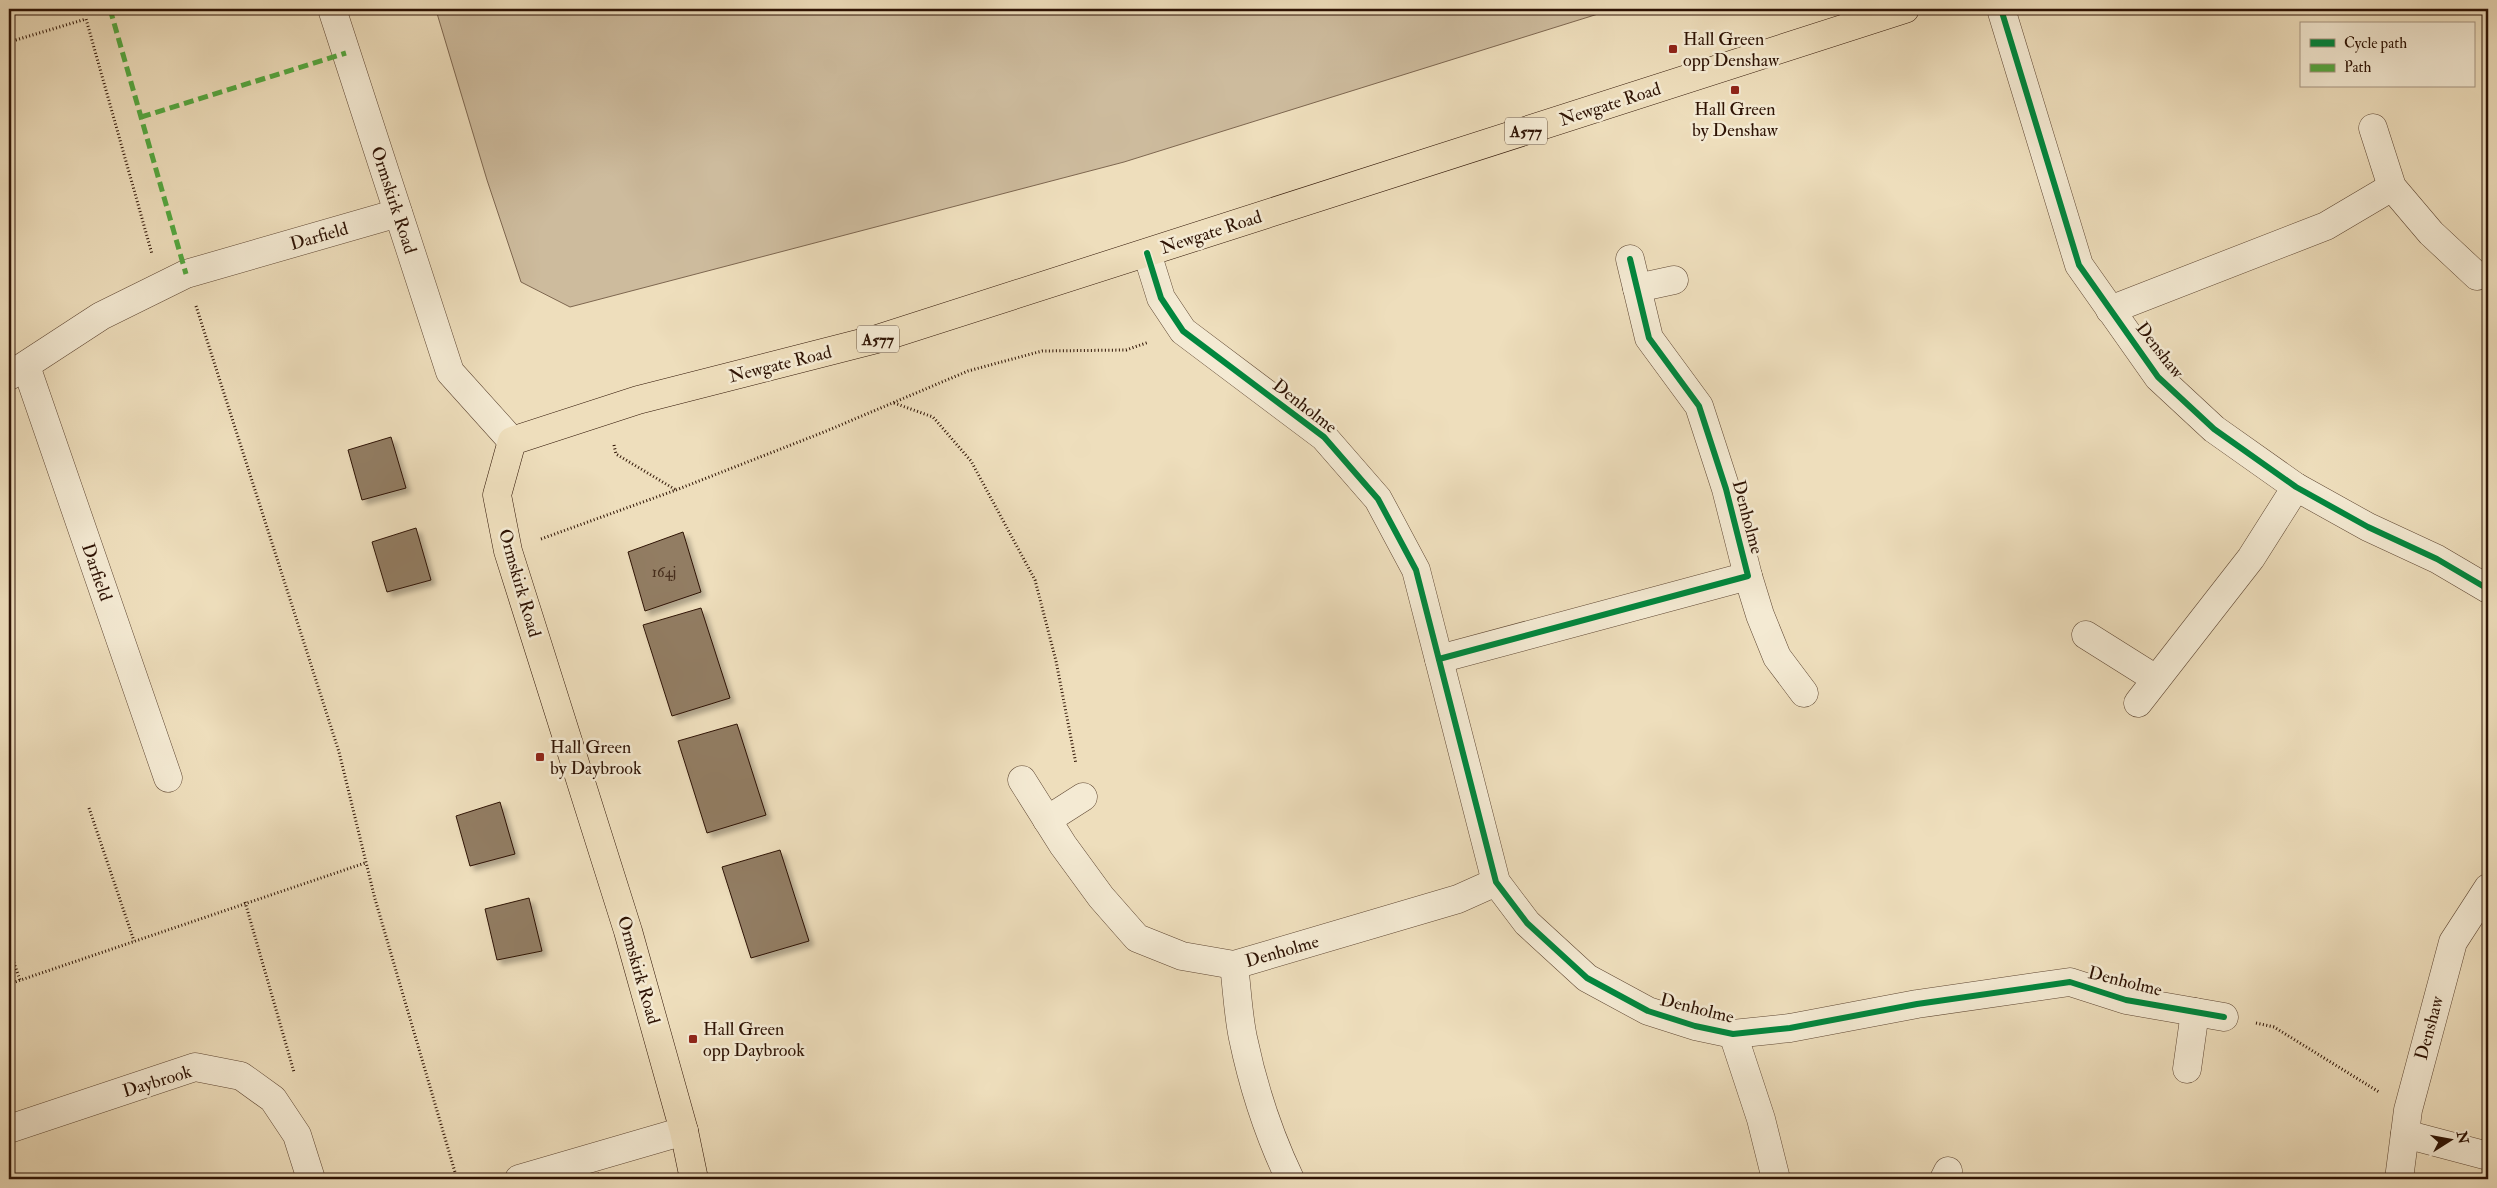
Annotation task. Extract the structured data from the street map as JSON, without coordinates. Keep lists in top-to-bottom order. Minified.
{"streets":{"main road":["Newgate Road","A577","Ormskirk Road"],"street":["Darfield","Denshaw","Denholme","Daybrook"]},"crossings":[["Newgate Road","Ormskirk Road"],["Newgate Road","Denholme"],["Ormskirk Road","Darfield"]],"places":{"transit":["Hall Green opp Denshaw","Hall Green by Denshaw","Hall Green by Daybrook","Hall Green opp Daybrook"]},"house_numbers":["164j"],"legend":["Cycle path","Path"],"north":"right"}
